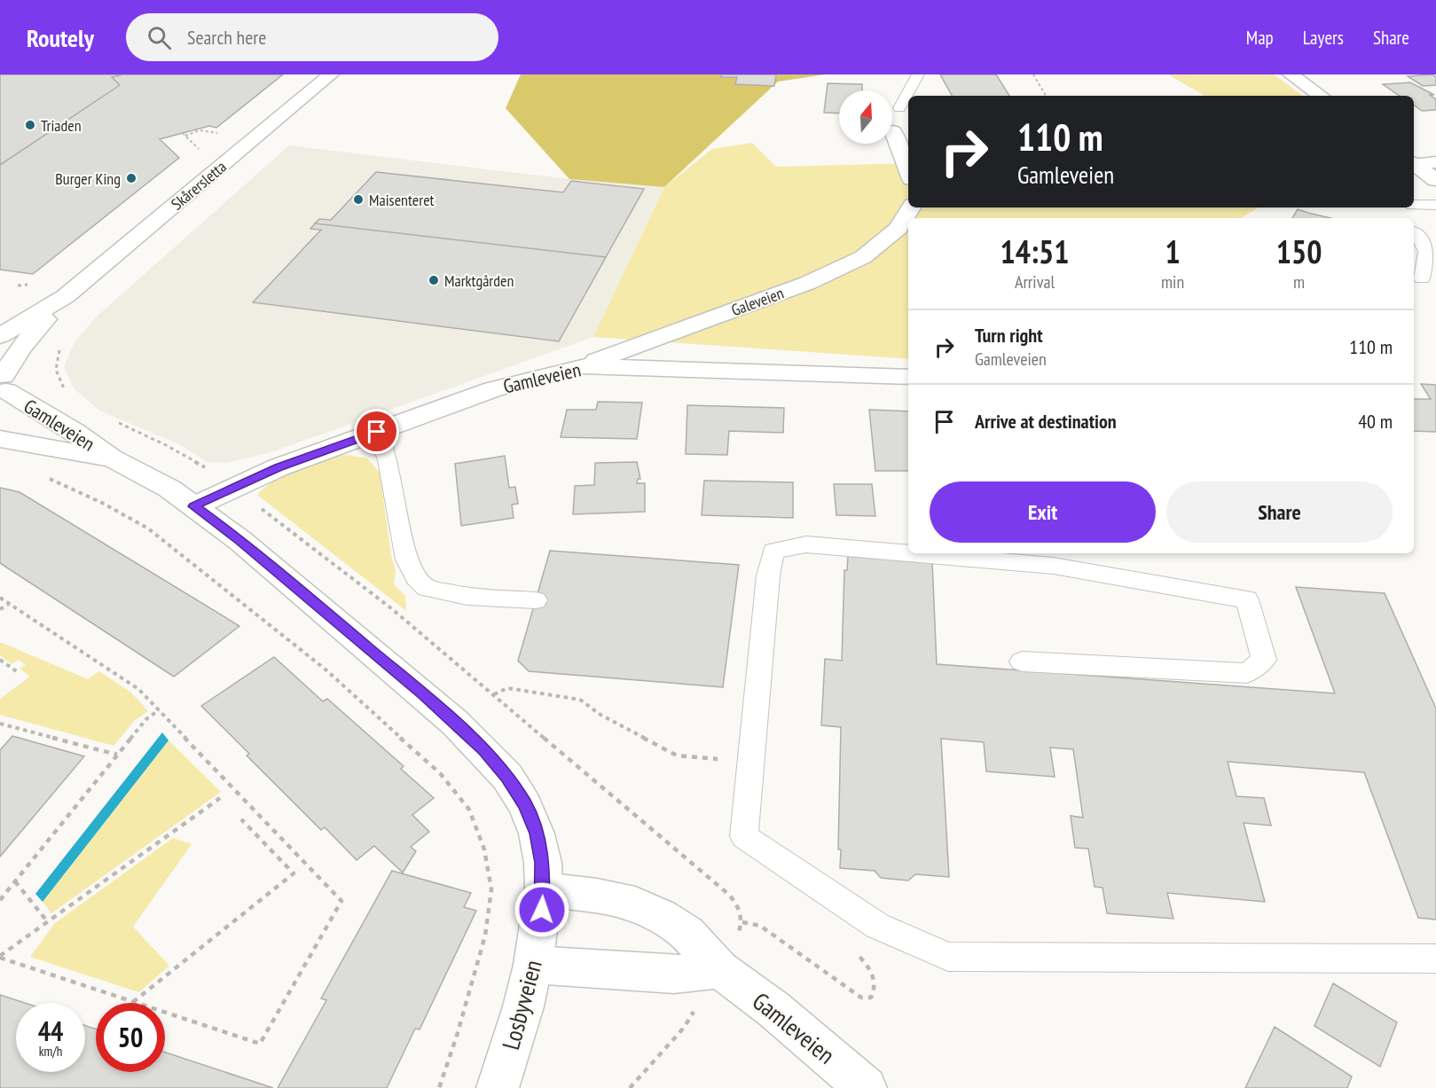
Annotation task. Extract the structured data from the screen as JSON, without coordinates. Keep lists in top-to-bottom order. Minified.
{"streets":{"street":["Skårersletta","Galeveien","Gamleveien","Losbyveien"]},"crossings":[["Skårersletta","Gamleveien"],["Galeveien","Gamleveien"],["Gamleveien","Losbyveien"]],"places":["Triaden","Burger King","Maisenteret","Marktgården"],"north":"top","page":{"header":"Routely","search":"Search here","nav":["Map","Layers","Share"],"turn":["110 m","Gamleveien"],"eta":["14:51","Arrival","1","min","150","m"],"list":[{"name":"Turn right","note":"Gamleveien","value":"110 m"},{"name":"Arrive at destination","value":"40 m"}],"buttons":["Exit","Share"],"speed":"44 km/h","limit":"50"}}
